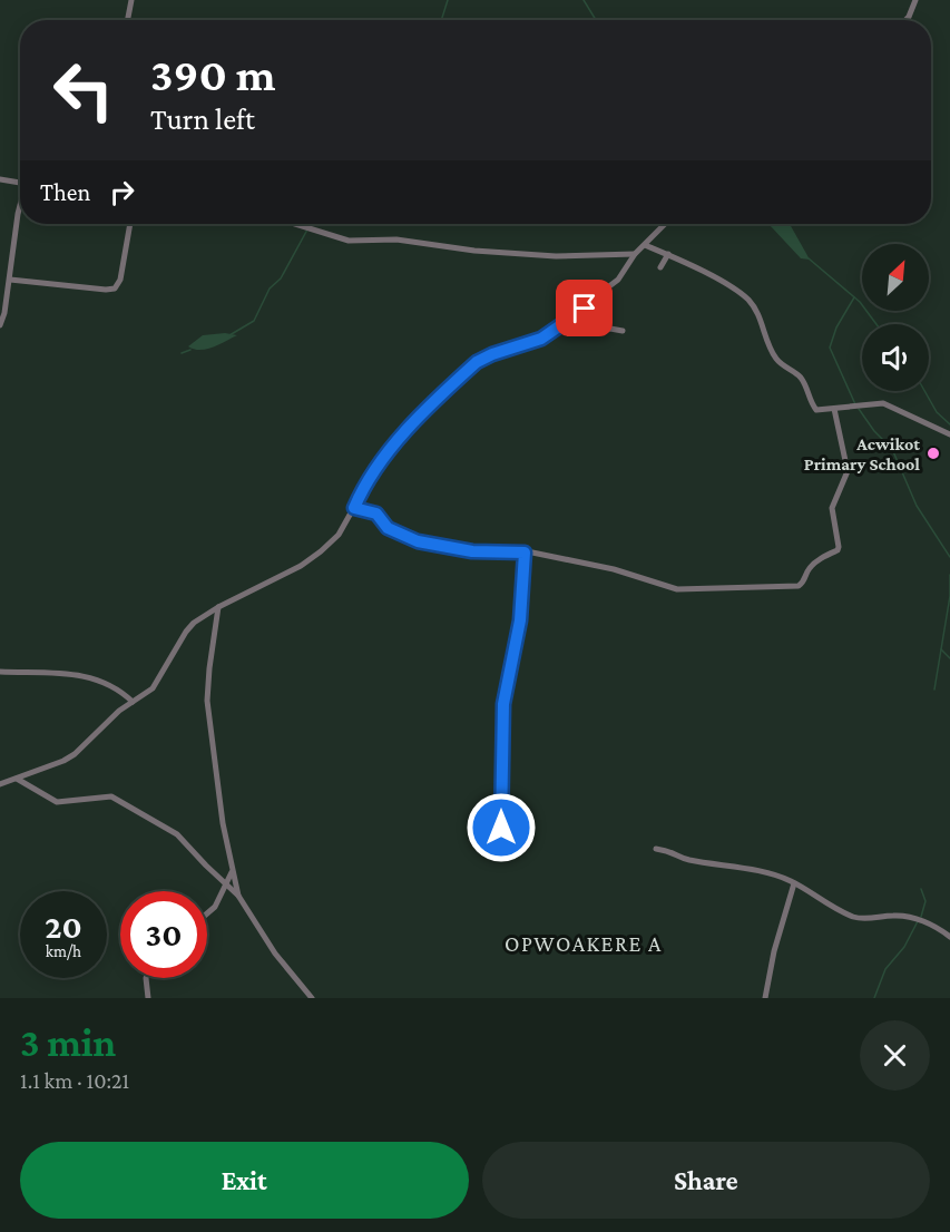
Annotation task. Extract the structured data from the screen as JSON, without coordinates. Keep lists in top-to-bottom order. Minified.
{"districts":["OPWOAKERE A"],"places":["Acwikot Primary School"],"north":"top right","page":{"turn":["390 m","Turn left"],"then":"Then","speed":"20 km/h","limit":"30","heading":["3 min","1.1 km · 10:21"],"buttons":["Exit","Share"]}}
